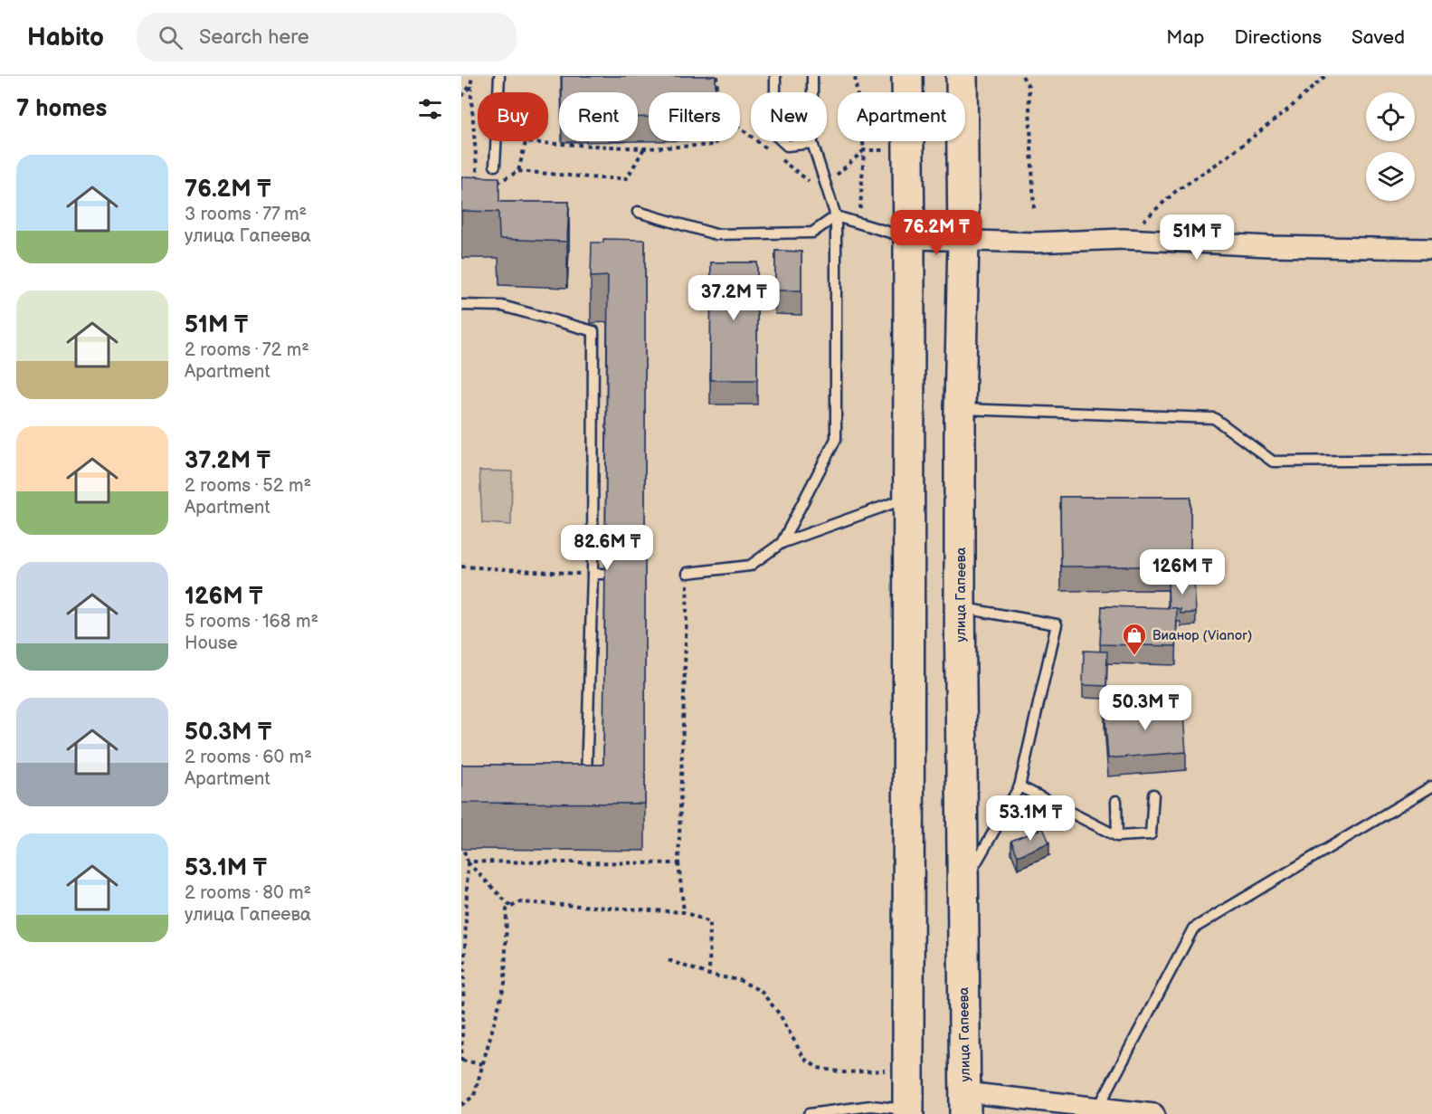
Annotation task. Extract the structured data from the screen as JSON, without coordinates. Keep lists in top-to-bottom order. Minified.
{"streets":{"highway":["улица Гапеева"]},"places":{"shop":["Вианор (Vianor)"]},"page":{"header":"Habito","search":"Search here","nav":["Map","Directions","Saved"],"heading":"7 homes","chip":["Buy","Rent","Filters","New","Apartment"],"list":[{"name":"76.2M ₸","note":"3 rooms · 77 m² · улица Гапеева"},{"name":"51M ₸","note":"2 rooms · 72 m² · Apartment"},{"name":"37.2M ₸","note":"2 rooms · 52 m² · Apartment"},{"name":"126M ₸","note":"5 rooms · 168 m² · House"},{"name":"50.3M ₸","note":"2 rooms · 60 m² · Apartment"},{"name":"53.1M ₸","note":"2 rooms · 80 m² · улица Гапеева"}],"price":["76.2M ₸","51M ₸","37.2M ₸","82.6M ₸","126M ₸","50.3M ₸","53.1M ₸"]}}
